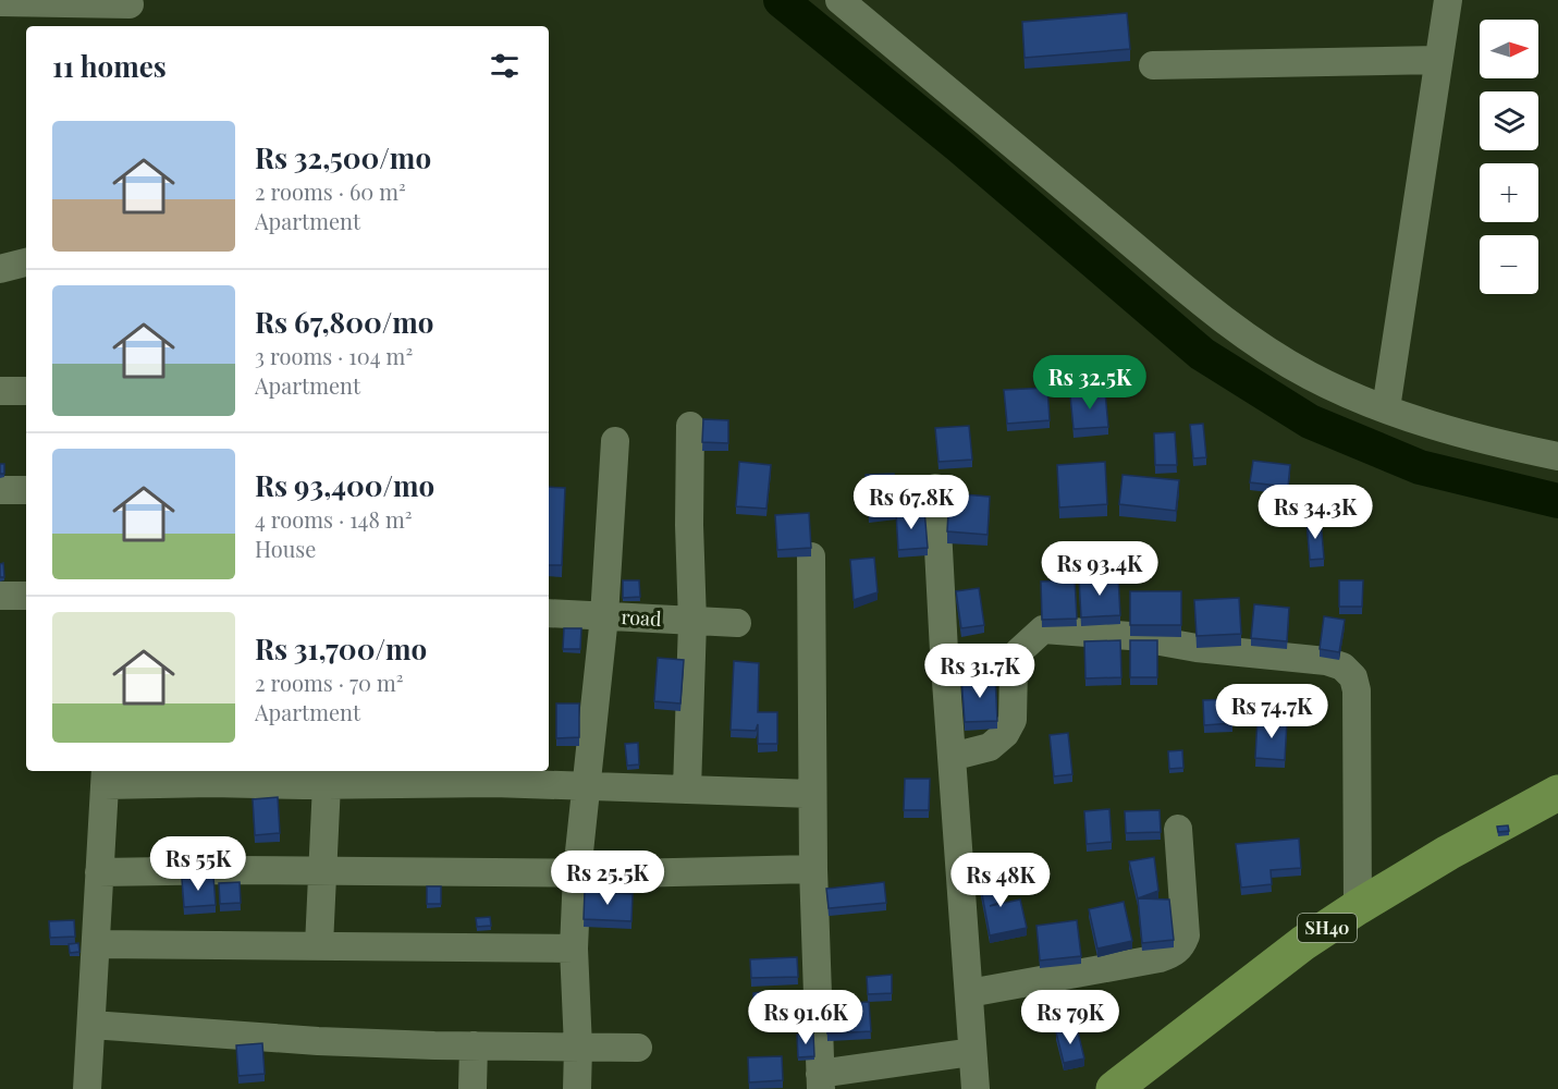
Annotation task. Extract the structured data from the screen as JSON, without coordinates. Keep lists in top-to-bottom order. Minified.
{"streets":{"main road":["SH40"],"street":["road"]},"north":"right","page":{"map_buttons":["+","−"],"heading":"11 homes","list":[{"name":"Rs 32,500/mo","note":"2 rooms · 60 m² · Apartment"},{"name":"Rs 67,800/mo","note":"3 rooms · 104 m² · Apartment"},{"name":"Rs 93,400/mo","note":"4 rooms · 148 m² · House"},{"name":"Rs 31,700/mo","note":"2 rooms · 70 m² · Apartment"}],"price":["Rs 32.5K","Rs 67.8K","Rs 34.3K","Rs 93.4K","Rs 31.7K","Rs 74.7K","Rs 55K","Rs 25.5K","Rs 48K","Rs 91.6K","Rs 79K"]}}
